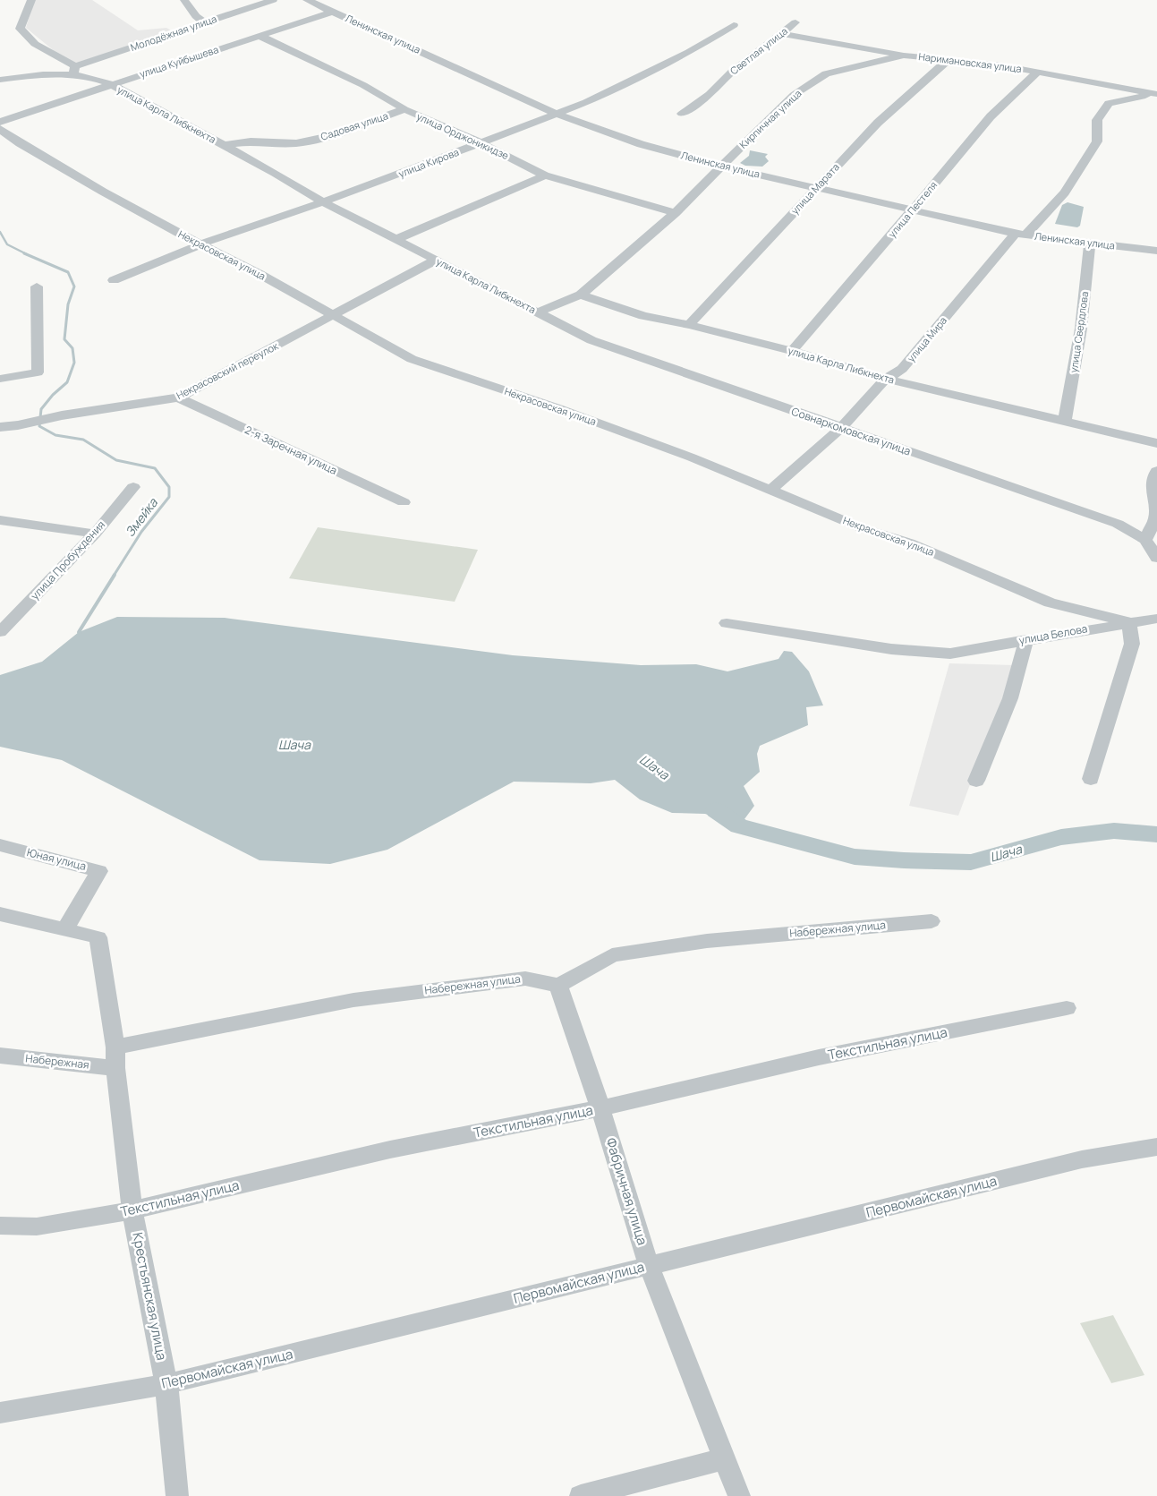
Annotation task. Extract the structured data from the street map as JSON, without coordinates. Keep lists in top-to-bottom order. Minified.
{"streets":{"street":["Молодёжная улица","Ленинская улица","Светлая улица","улица Куйбышева","Наримановская улица","улица Карла Либкнехта","Кирпичная улица","Садовая улица","улица Орджоникидзе","улица Кирова","улица Марата","улица Пестеля","Некрасовская улица","улица Свердлова","улица Мира","Некрасовский переулок","Совнаркомовская улица","2-я Заречная улица","улица Пробуждения","улица Белова","Юная улица","Набережная улица","Текстильная улица","Набережная","Фабричная улица","Первомайская улица","Крестьянская улица"]},"crossings":[["Молодёжная улица","улица Карла Либкнехта"],["Ленинская улица","улица Куйбышева"],["Ленинская улица","Кирпичная улица"],["Ленинская улица","улица Кирова"],["Ленинская улица","улица Марата"],["Ленинская улица","улица Пестеля"],["Ленинская улица","улица Свердлова"],["Ленинская улица","улица Мира"],["Светлая улица","Наримановская улица"],["улица Куйбышева","улица Карла Либкнехта"],["улица Куйбышева","улица Орджоникидзе"],["Наримановская улица","Кирпичная улица"],["Наримановская улица","улица Марата"],["Наримановская улица","улица Пестеля"],["Наримановская улица","улица Мира"],["улица Карла Либкнехта","Кирпичная улица"],["улица Карла Либкнехта","Садовая улица"],["улица Карла Либкнехта","улица Кирова"],["улица Карла Либкнехта","улица Марата"],["улица Карла Либкнехта","улица Пестеля"],["улица Карла Либкнехта","улица Свердлова"],["улица Карла Либкнехта","улица Мира"],["улица Карла Либкнехта","Некрасовский переулок"],["улица Карла Либкнехта","Совнаркомовская улица"],["Кирпичная улица","улица Орджоникидзе"],["Садовая улица","улица Орджоникидзе"],["улица Орджоникидзе","улица Кирова"],["улица Кирова","Некрасовская улица"],["Некрасовская улица","улица Мира"],["Некрасовская улица","Некрасовский переулок"],["Некрасовская улица","улица Белова"],["улица Мира","Совнаркомовская улица"],["Некрасовский переулок","2-я Заречная улица"],["Юная улица","Крестьянская улица"],["Набережная улица","Фабричная улица"],["Набережная улица","Крестьянская улица"],["Текстильная улица","Фабричная улица"],["Текстильная улица","Крестьянская улица"],["Набережная","Крестьянская улица"],["Фабричная улица","Первомайская улица"],["Первомайская улица","Крестьянская улица"]],"water":["Змейка","Шача"]}
